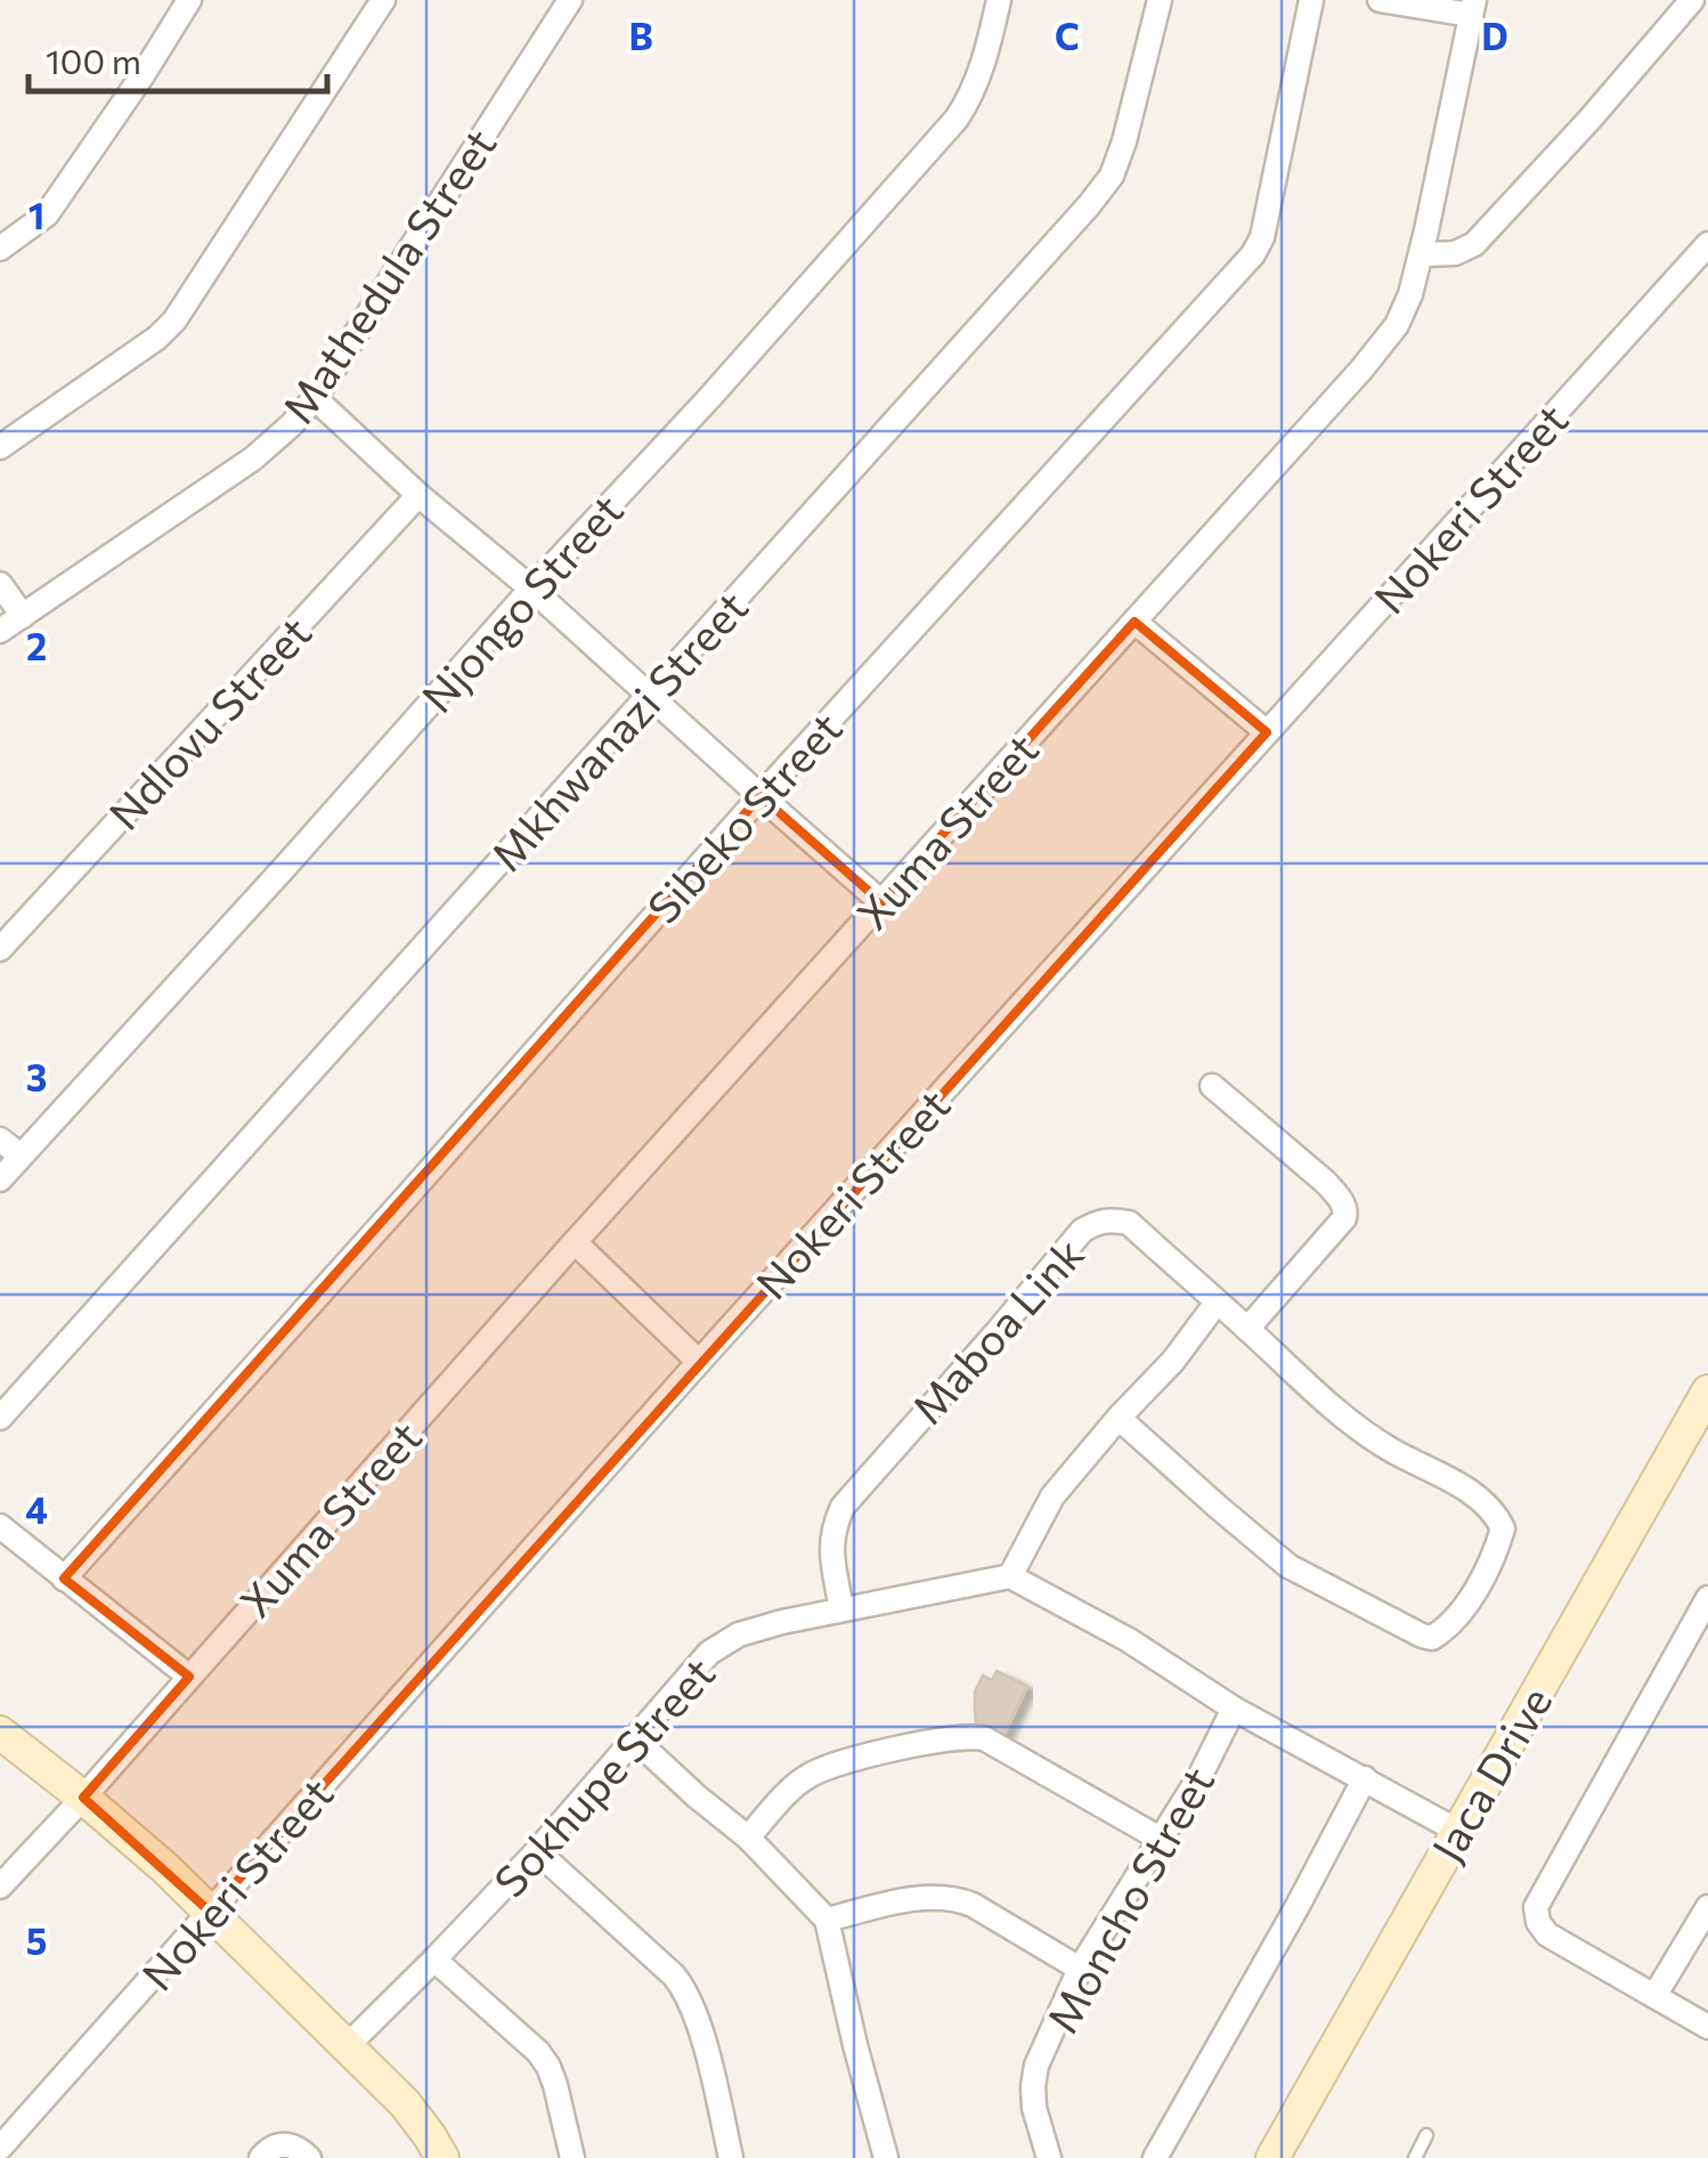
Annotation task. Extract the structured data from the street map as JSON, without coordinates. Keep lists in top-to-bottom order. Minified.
{"streets":{"street":["Mathedula Street","Nokeri Street","Njongo Street","Ndlovu Street","Mkhwanazi Street","Sibeko Street","Xuma Street","Maboa Link","Jaca Drive","Sokhupe Street","Moncho Street"]},"crossings":[["Maboa Link","Sokhupe Street"]],"scale_bar":"100 m","grid":{"columns":["B","C","D"],"rows":["1","2","3","4","5"]}}
